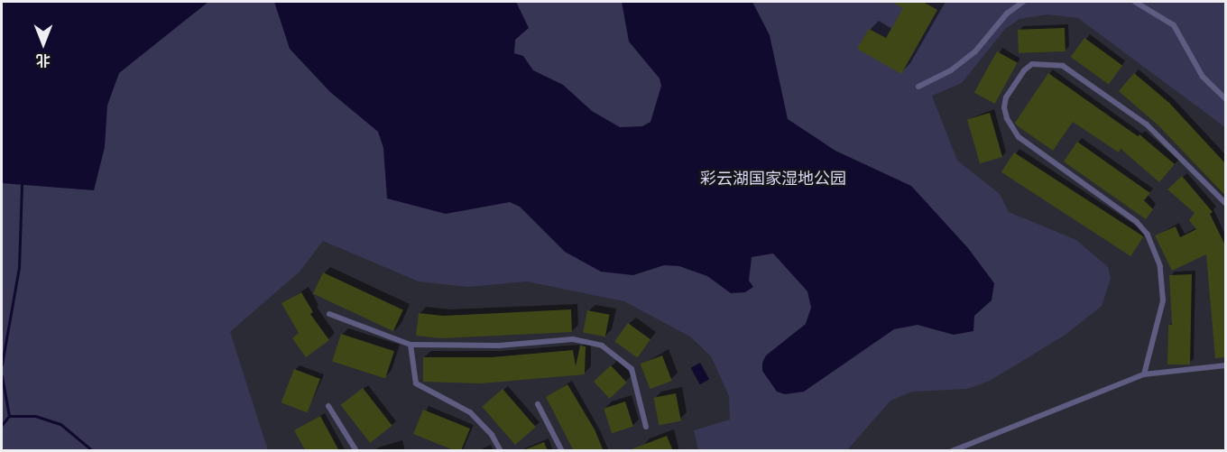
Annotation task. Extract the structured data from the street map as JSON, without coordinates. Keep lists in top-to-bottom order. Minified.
{"parks":["彩云湖国家湿地公园"],"north":"bottom"}
